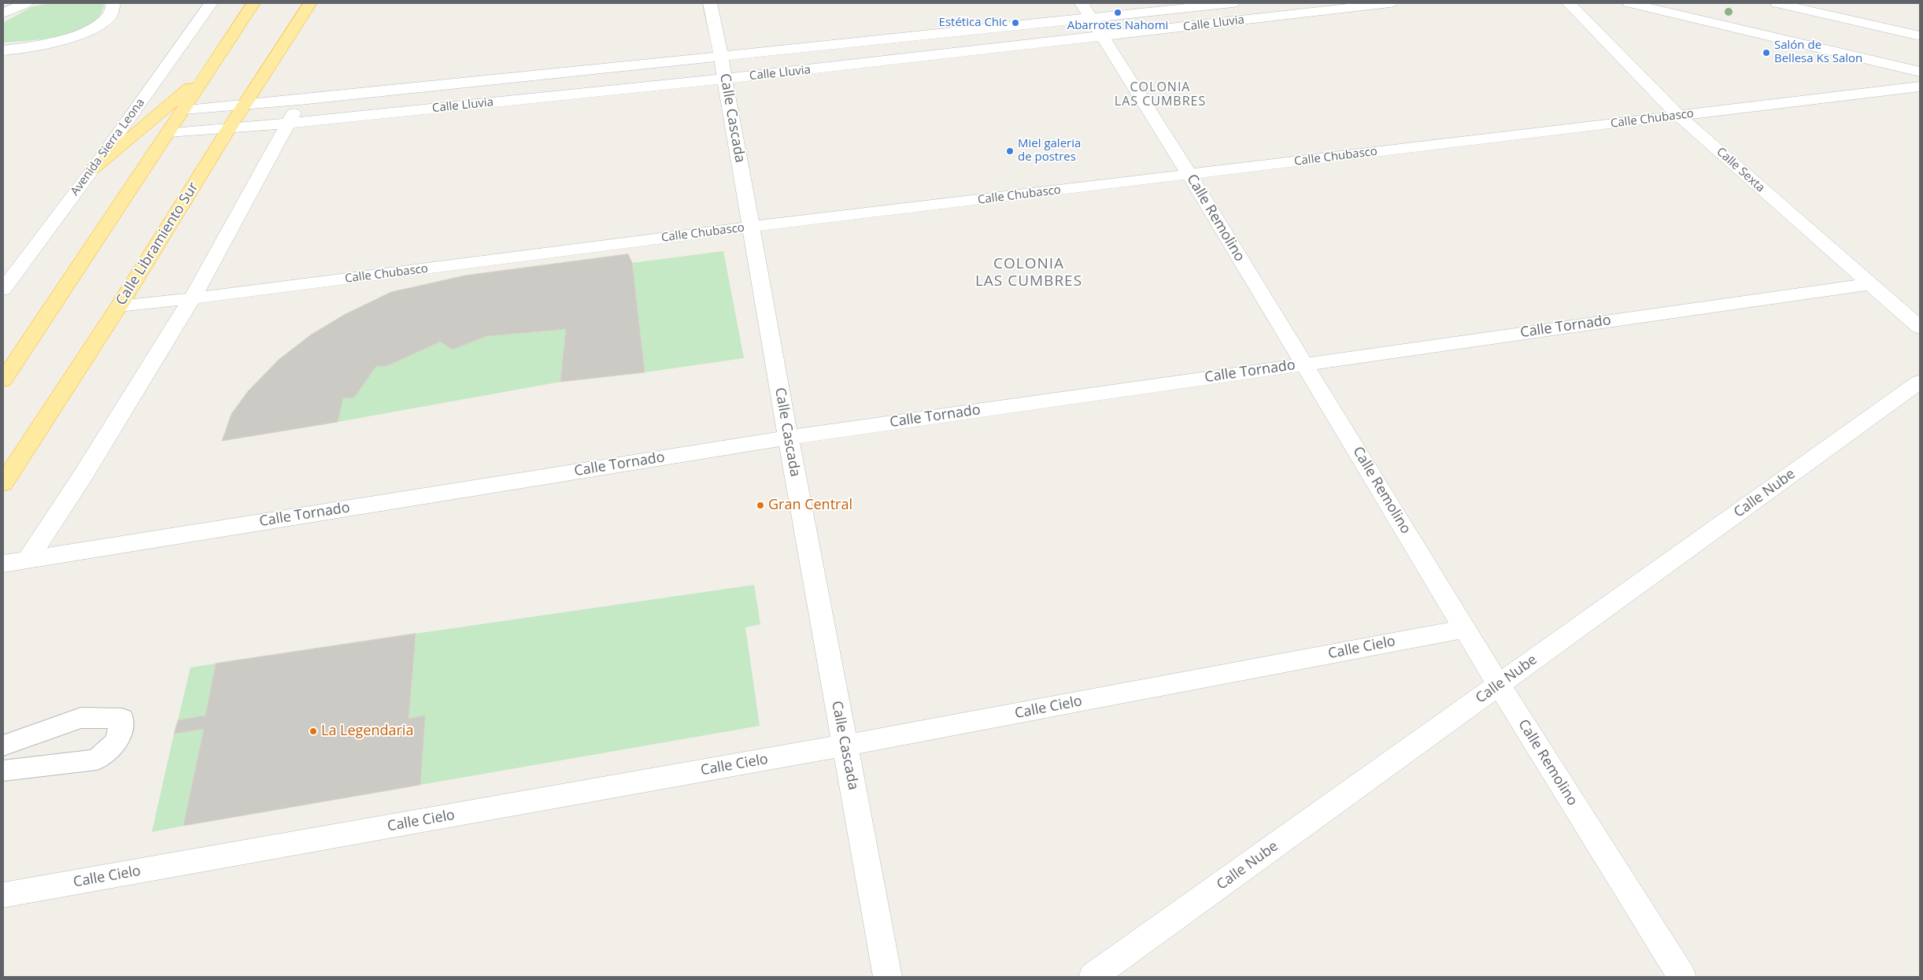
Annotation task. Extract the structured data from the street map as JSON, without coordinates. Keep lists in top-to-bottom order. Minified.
{"streets":{"highway":["Calle Libramiento Sur"],"street":["Calle Lluvia","Calle Cascada","Calle Chubasco","Avenida Sierra Leona","Calle Sexta","Calle Remolino","Calle Tornado","Calle Nube","Calle Cielo"]},"crossings":[["Calle Lluvia","Calle Cascada"],["Calle Lluvia","Calle Remolino"],["Calle Lluvia","Calle Libramiento Sur"],["Calle Cascada","Calle Chubasco"],["Calle Cascada","Calle Tornado"],["Calle Cascada","Calle Cielo"],["Calle Chubasco","Calle Sexta"],["Calle Chubasco","Calle Remolino"],["Calle Chubasco","Calle Libramiento Sur"],["Calle Sexta","Calle Tornado"],["Calle Remolino","Calle Tornado"],["Calle Remolino","Calle Nube"],["Calle Remolino","Calle Cielo"]],"districts":["COLONIA LAS CUMBRES","COLONIA LAS CUMBRES"],"places":["Abarrotes Nahomi","Estética Chic","Salón de Bellesa Ks Salon","Miel galeria de postres","Gran Central","La Legendaria"]}
